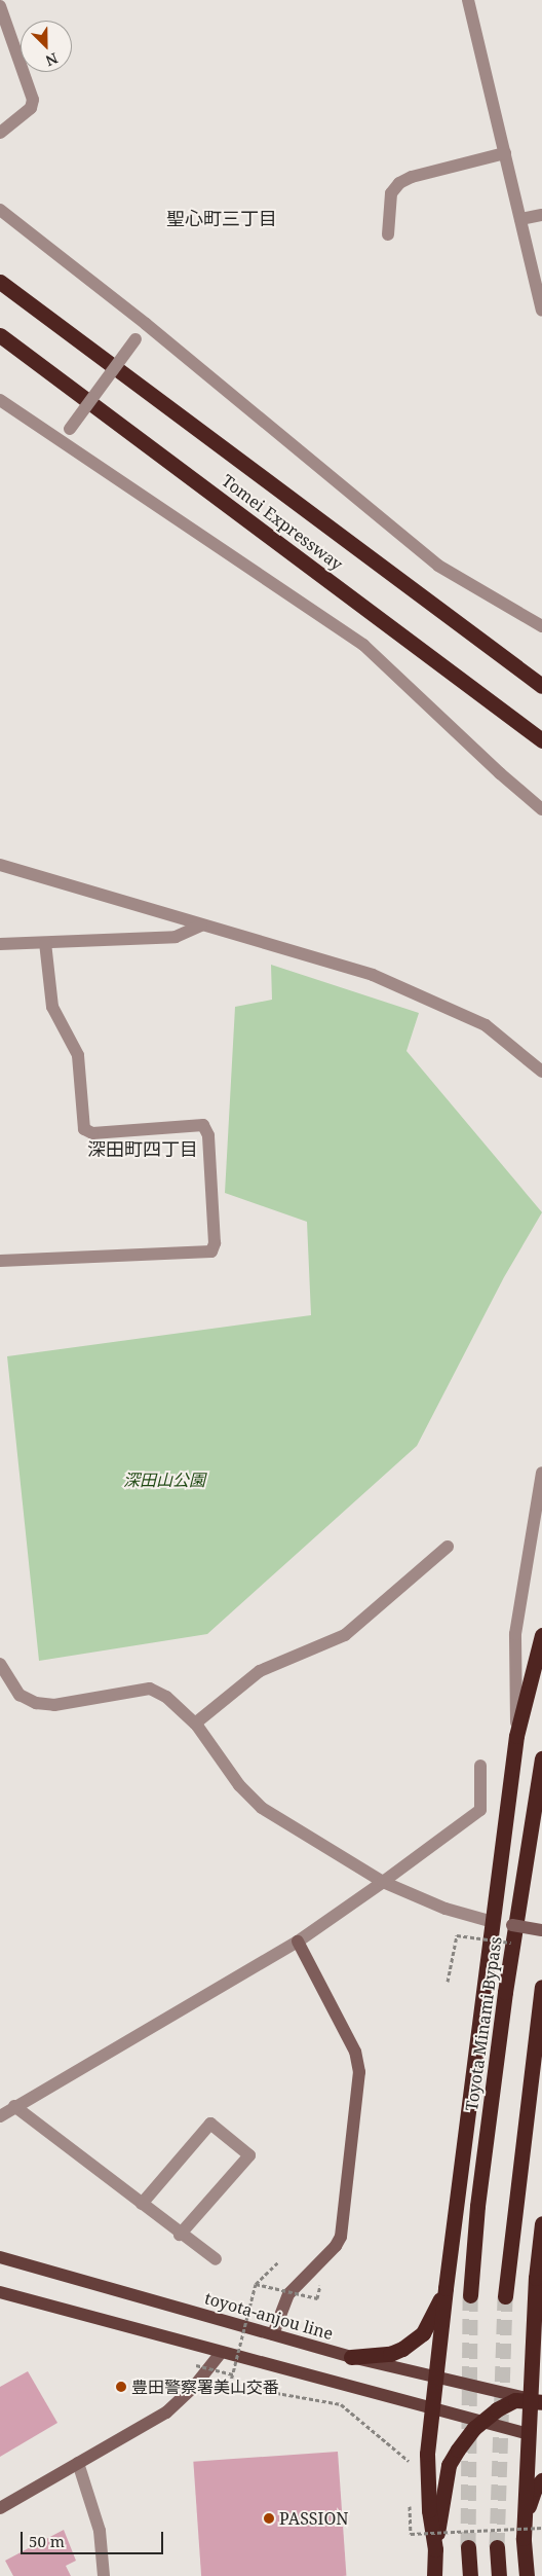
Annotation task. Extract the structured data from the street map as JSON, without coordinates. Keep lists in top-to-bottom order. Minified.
{"streets":{"highway":["Tomei Expressway","Toyota Minami Bypass"],"main road":["toyota-anjou line"]},"districts":["聖心町三丁目","深田町四丁目"],"parks":["深田山公園"],"places":["豊田警察署美山交番","PASSION"],"scale_bar":"50 m","north":"bottom right"}
